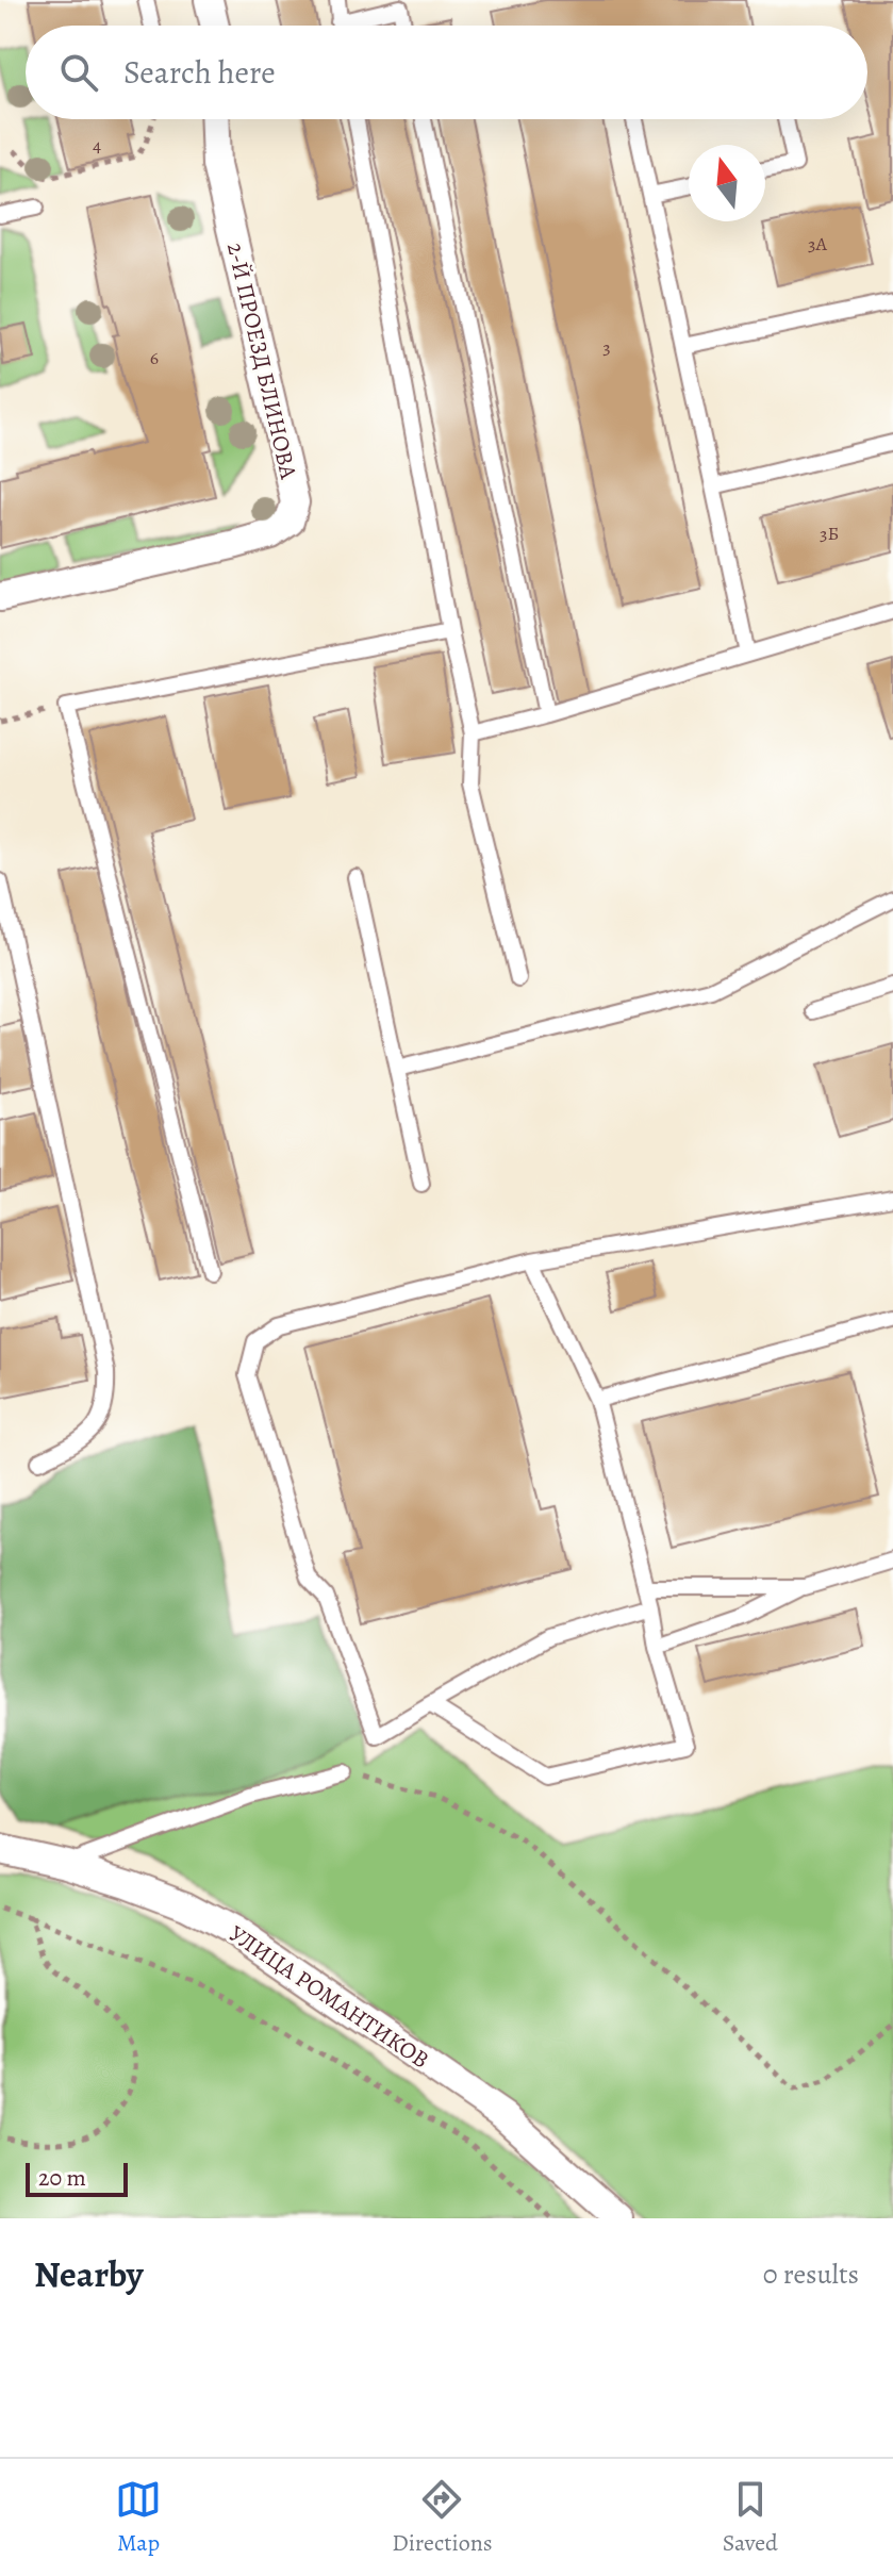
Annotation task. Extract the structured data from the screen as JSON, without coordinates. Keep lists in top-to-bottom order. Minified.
{"streets":{"street":["2-Й ПРОЕЗД БЛИНОВА","УЛИЦА РОМАНТИКОВ"]},"house_numbers":["4","3А","3","6","3Б"],"scale_bar":"20 m","north":"top","page":{"search":"Search here","scale":"20 m","heading":["Nearby","0 results"],"nav":["Map","Directions","Saved"]}}
